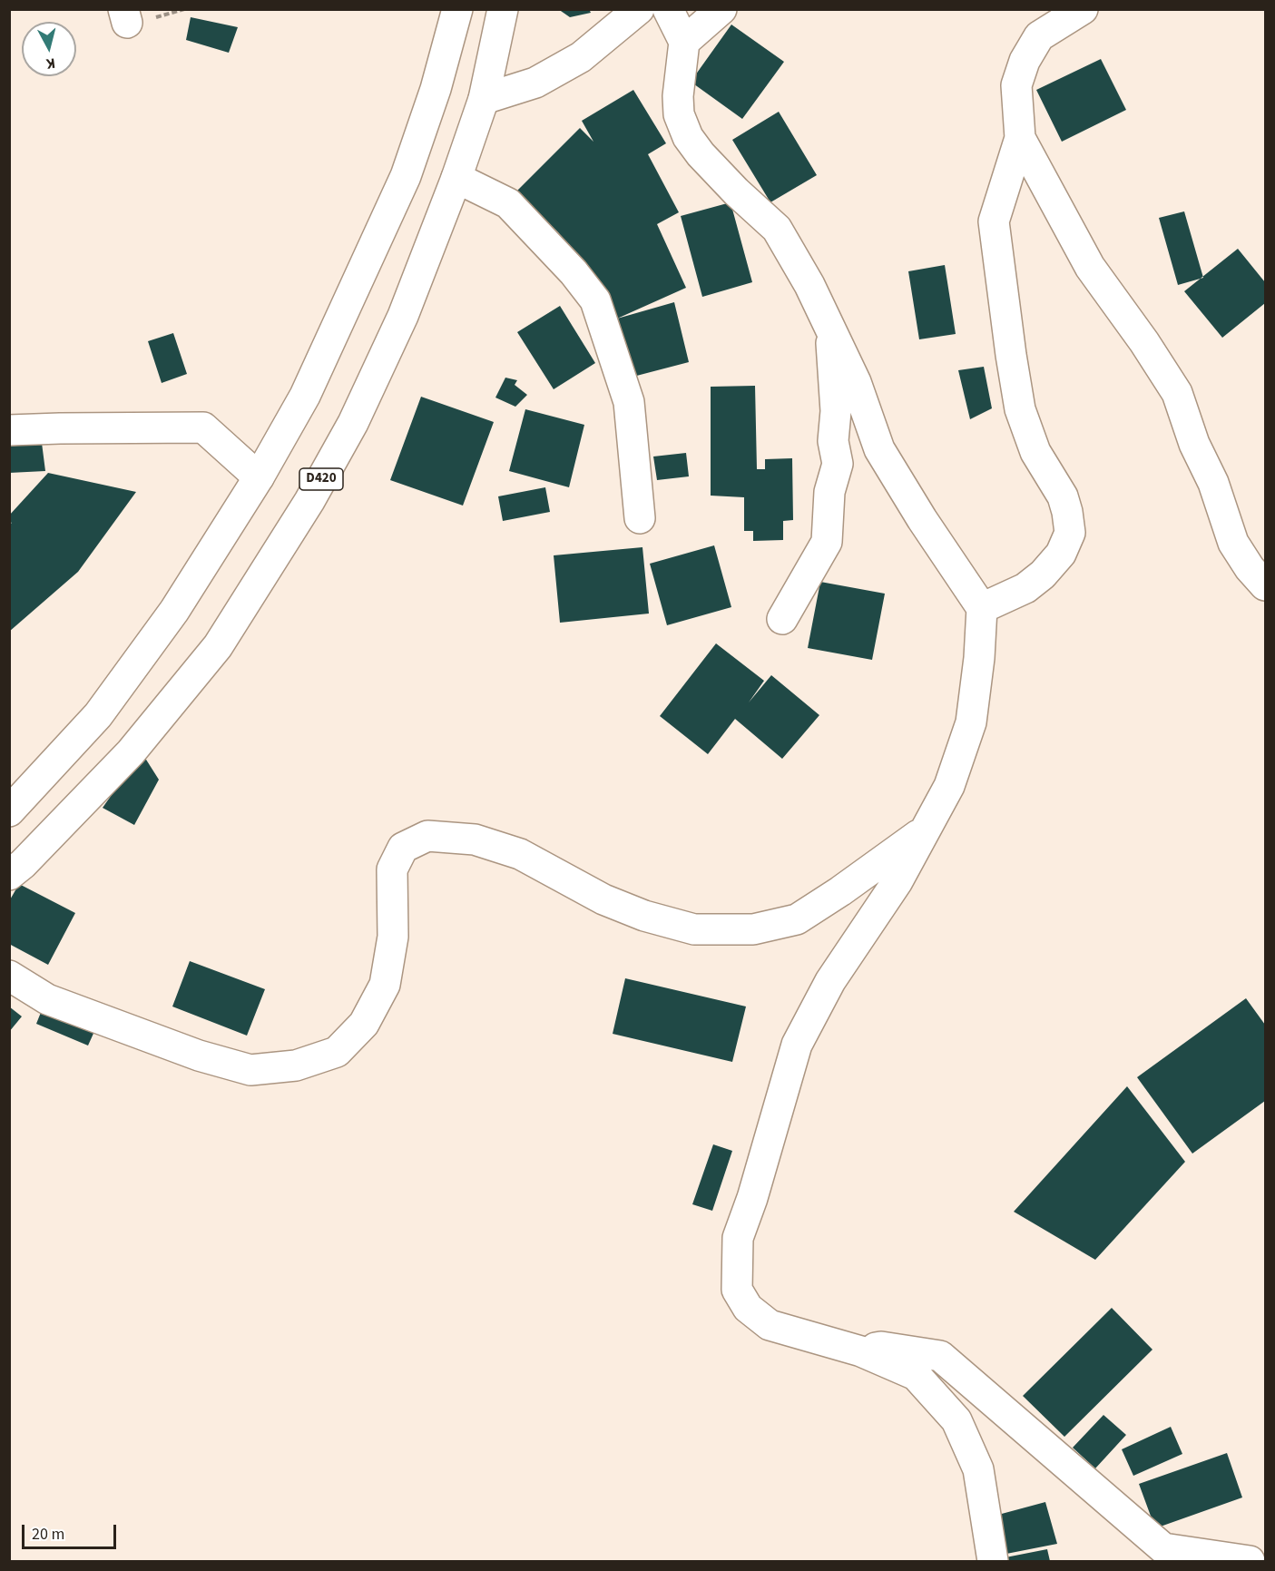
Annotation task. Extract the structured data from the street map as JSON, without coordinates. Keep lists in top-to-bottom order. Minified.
{"streets":{"main road":["D420"]},"scale_bar":"20 m","north":"bottom"}
